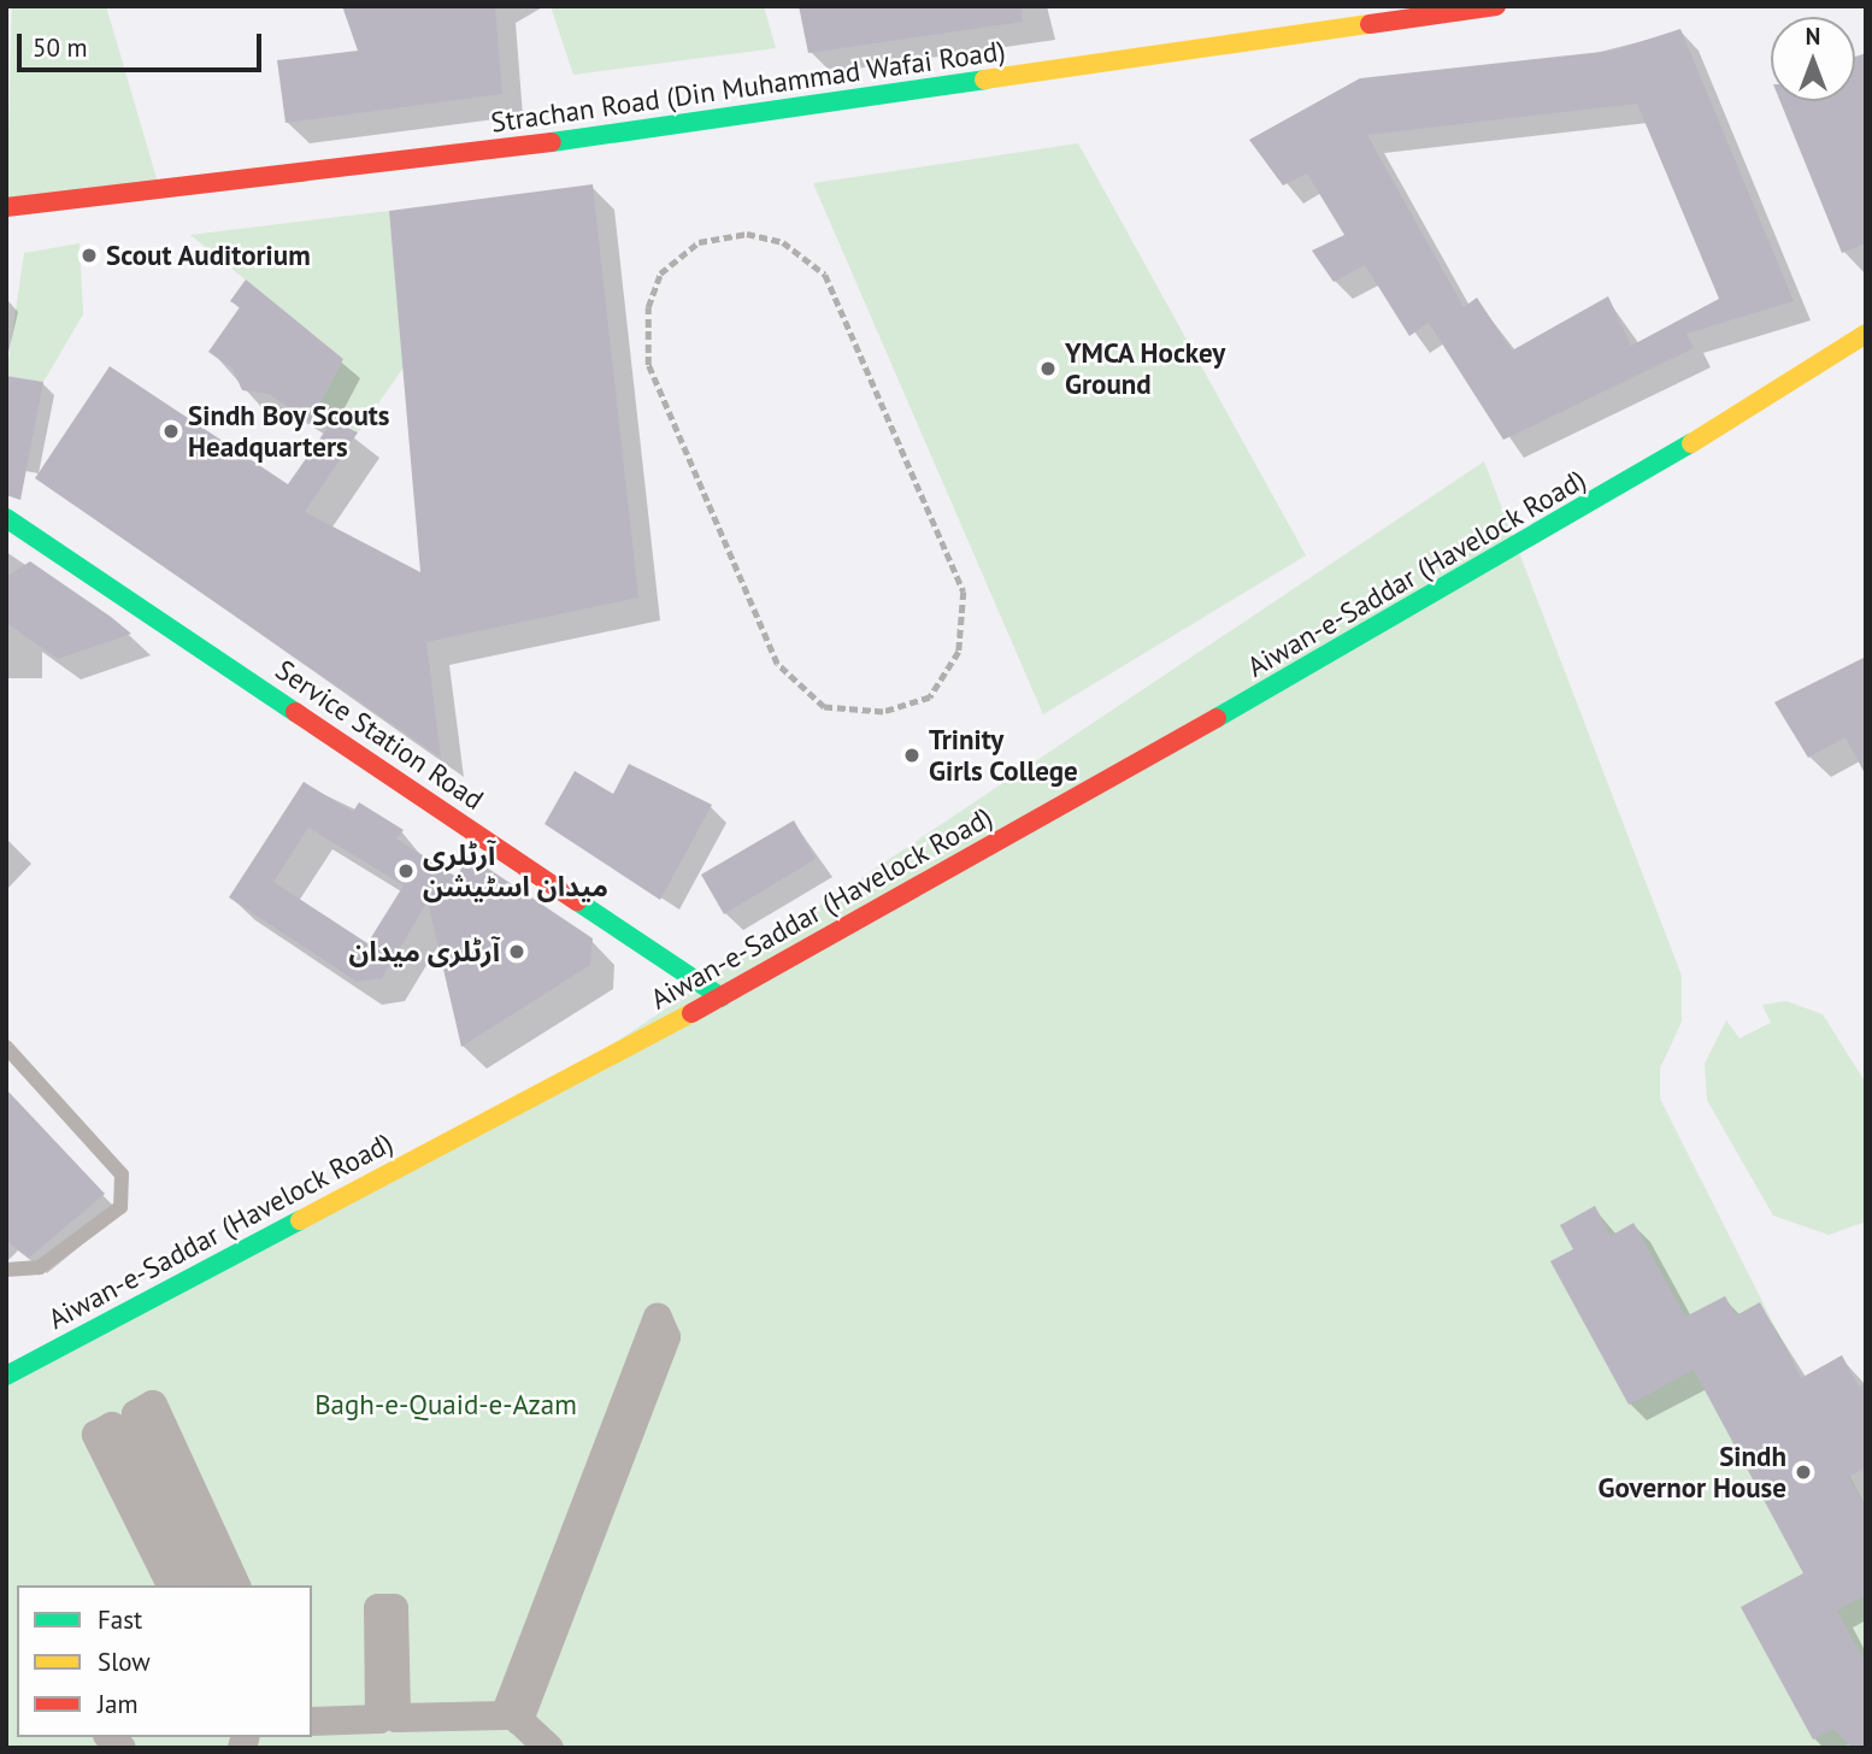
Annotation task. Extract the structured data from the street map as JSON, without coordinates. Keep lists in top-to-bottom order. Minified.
{"streets":{"main road":["Strachan Road (Din Muhammad Wafai Road)","Aiwan-e-Saddar (Havelock Road)","Service Station Road"]},"crossings":[["Aiwan-e-Saddar (Havelock Road)","Service Station Road"]],"parks":["Bagh-e-Quaid-e-Azam"],"places":["Scout Auditorium","YMCA Hockey Ground","Sindh Boy Scouts Headquarters","Trinity Girls College","آرٹلری میدان اسٹیشن","آرٹلری میدان","Sindh Governor House"],"legend":["Fast","Slow","Jam"],"scale_bar":"50 m","north":"top"}
